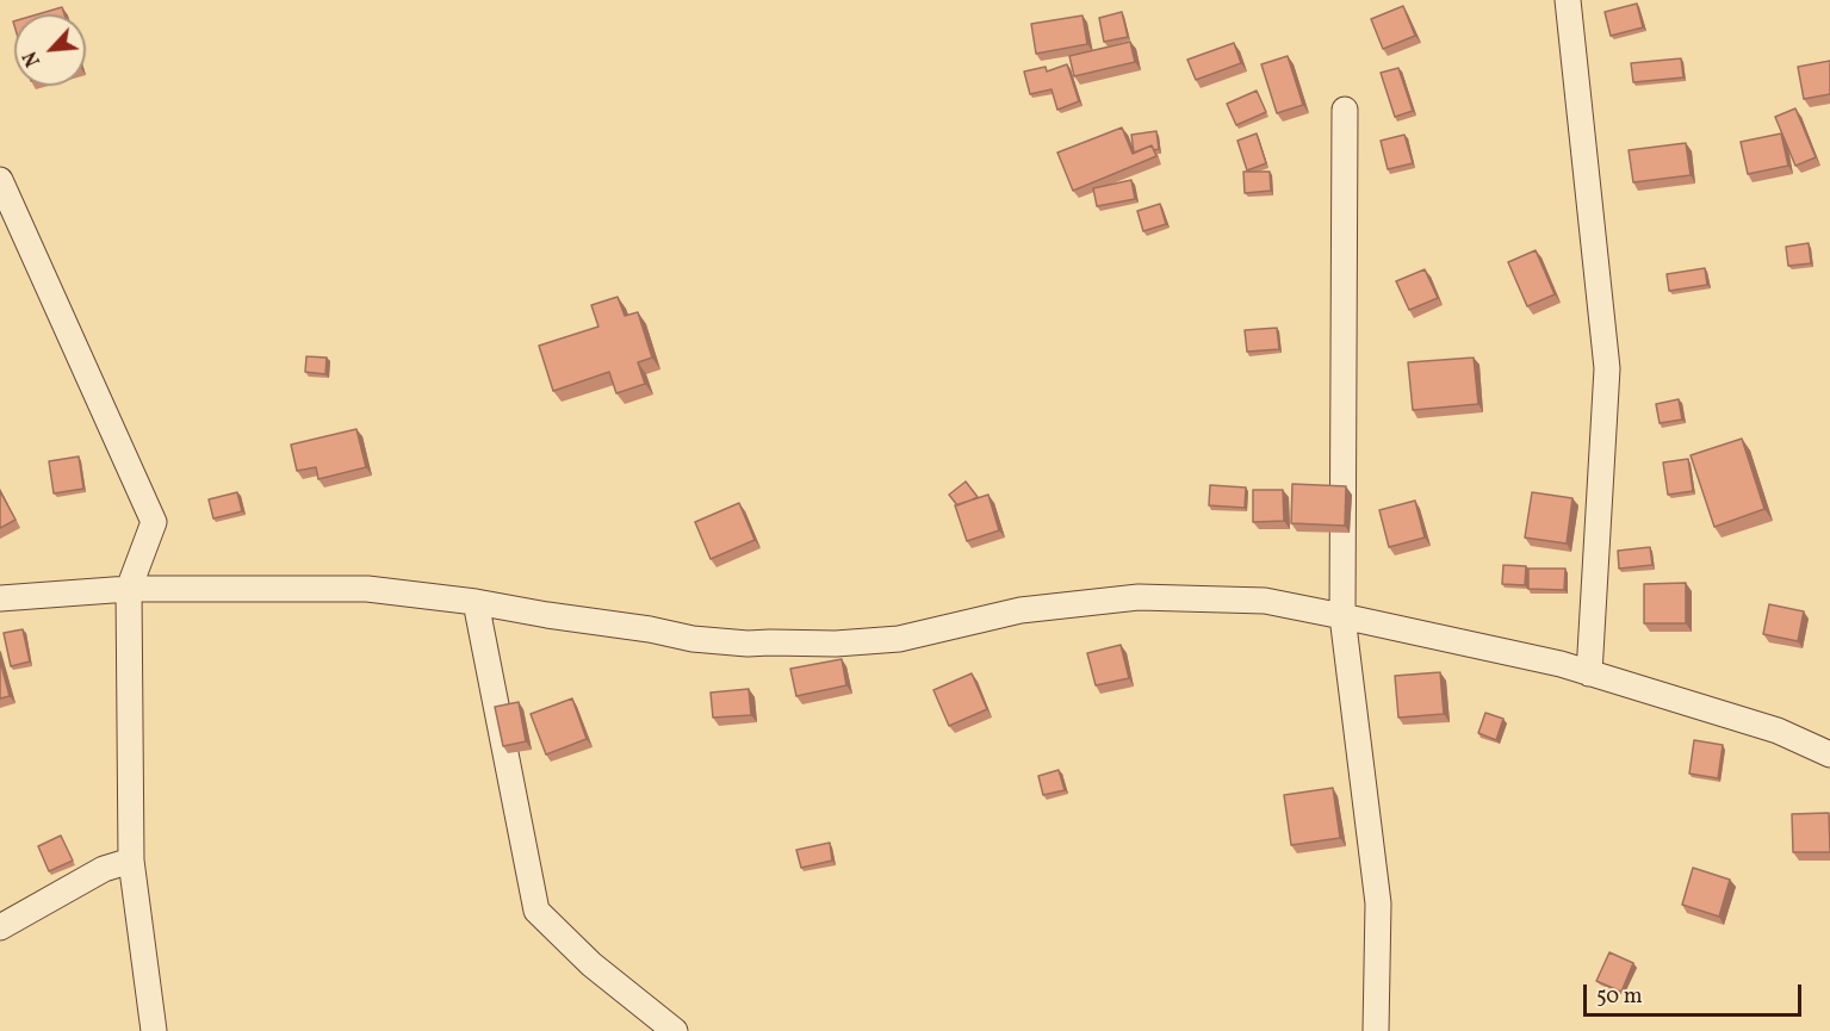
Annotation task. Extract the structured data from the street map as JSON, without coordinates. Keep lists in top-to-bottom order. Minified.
{"scale_bar":"50 m","north":"bottom left"}
